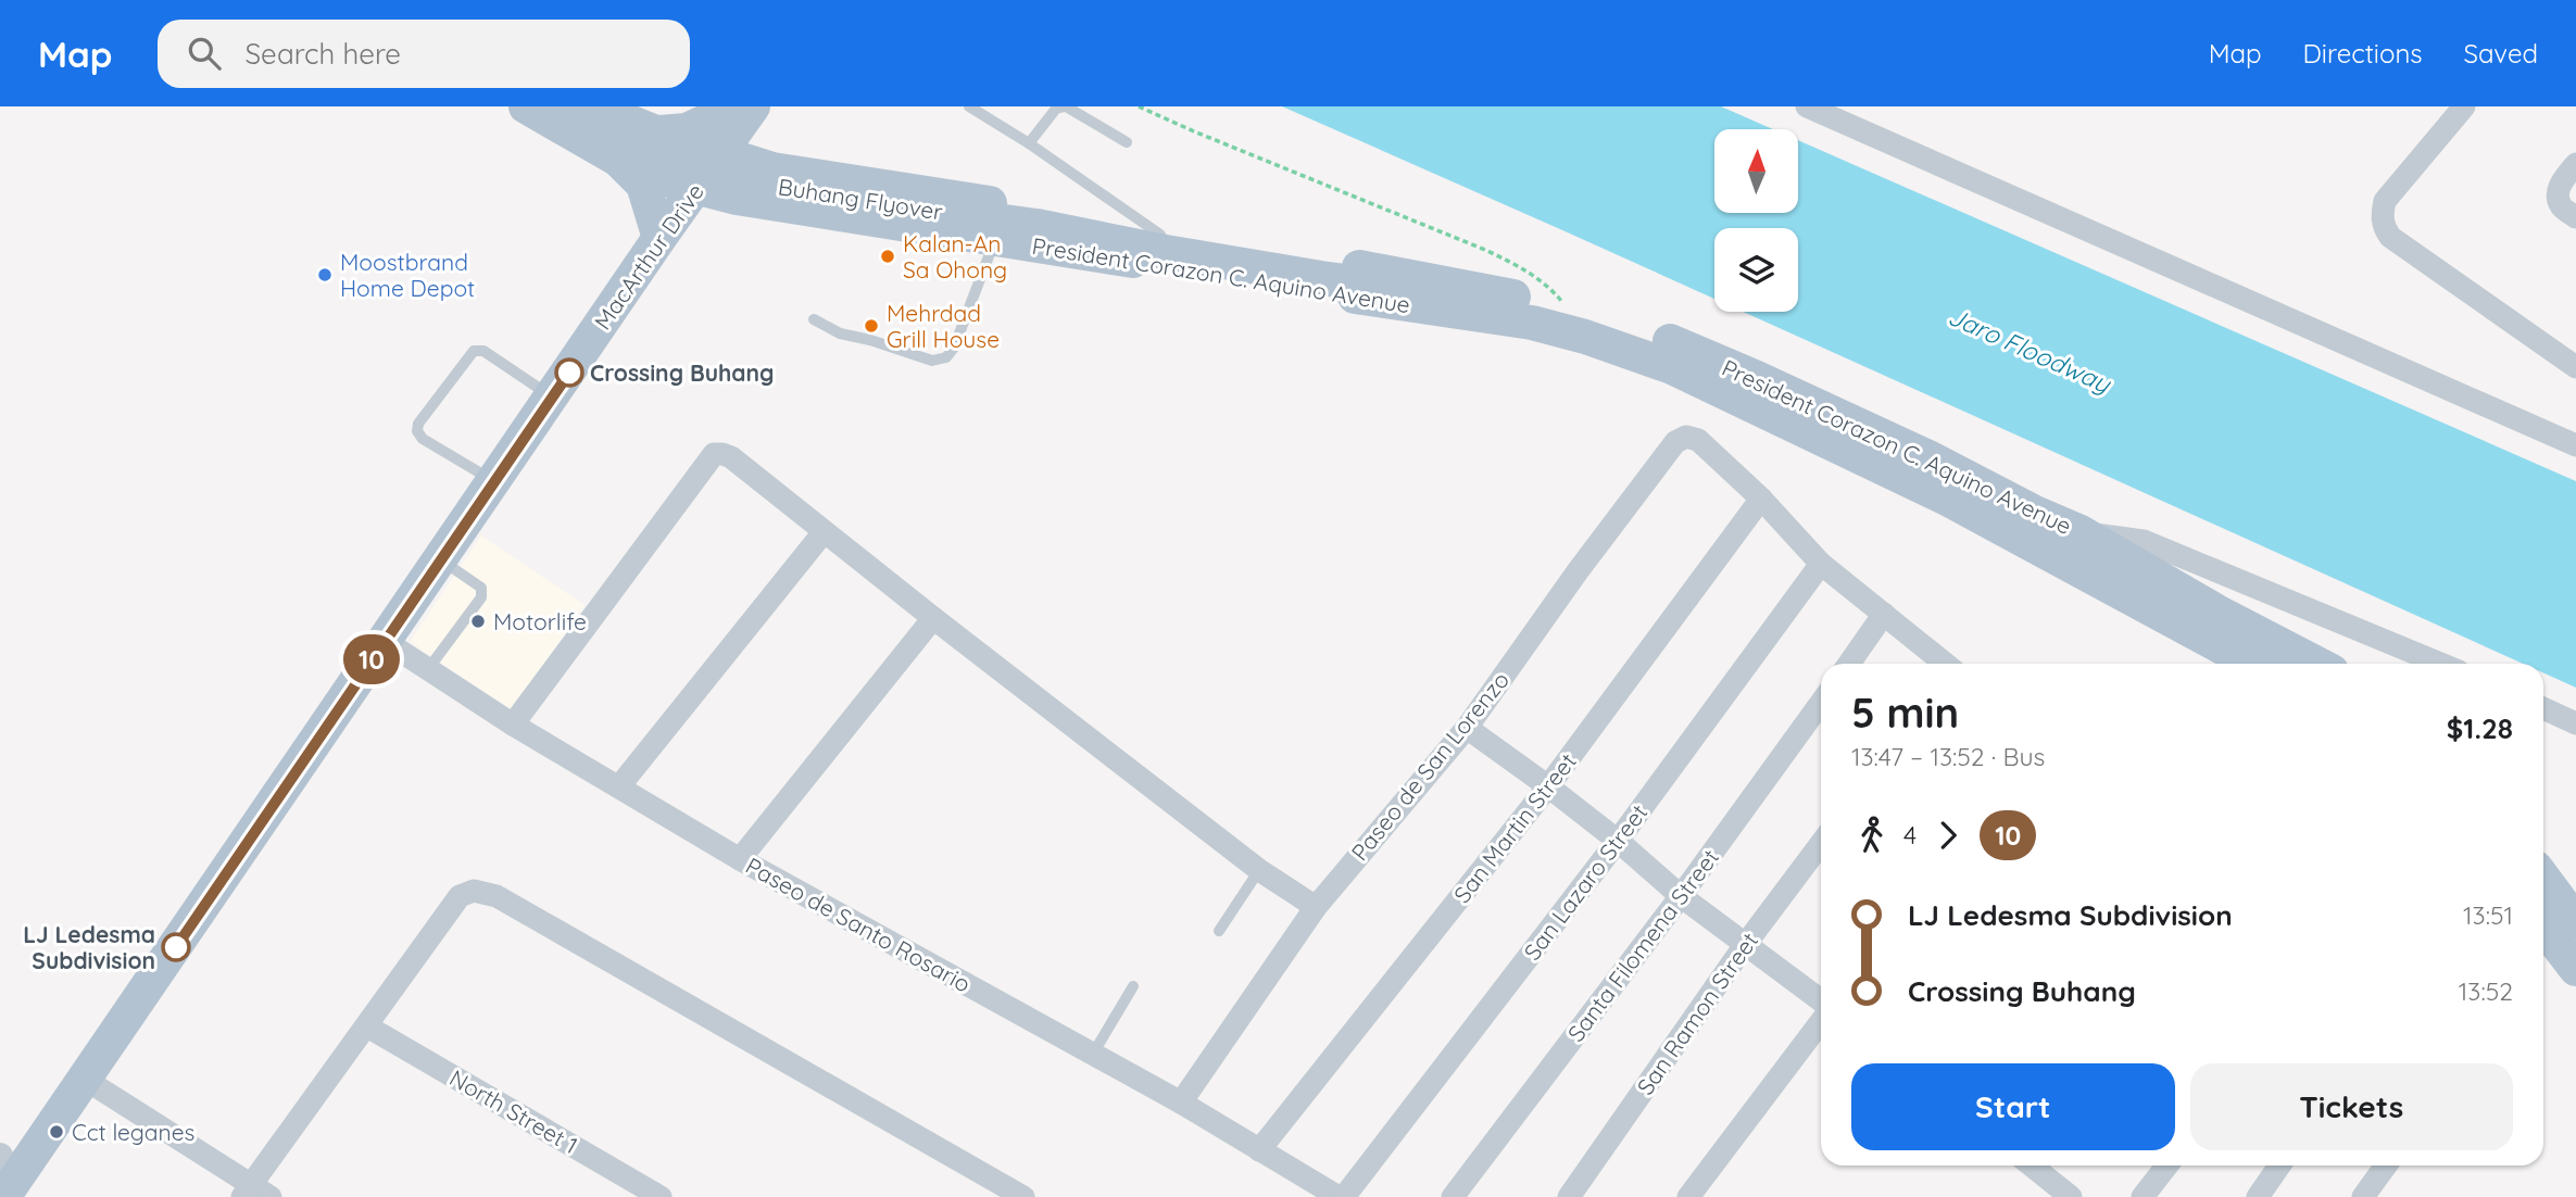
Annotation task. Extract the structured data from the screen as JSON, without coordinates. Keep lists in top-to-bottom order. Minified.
{"streets":{"main road":["Buhang Flyover","MacArthur Drive","President Corazon C. Aquino Avenue"],"street":["Paseo de San Lorenzo","San Martin Street","San Lazaro Street","Paseo de Santo Rosario","Santa Filomena Street","San Ramon Street","North Street 1"]},"crossings":[["Buhang Flyover","President Corazon C. Aquino Avenue"],["MacArthur Drive","President Corazon C. Aquino Avenue"],["MacArthur Drive","Paseo de Santo Rosario"],["Paseo de San Lorenzo","San Martin Street"],["Paseo de San Lorenzo","Paseo de Santo Rosario"],["San Martin Street","Paseo de Santo Rosario"],["San Lazaro Street","Paseo de Santo Rosario"]],"water":["Jaro Floodway"],"places":["Kalan-An Sa Ohong","Moostbrand Home Depot","Mehrdad Grill House","Crossing Buhang","Motorlife","LJ Ledesma Subdivision","Cct leganes"],"lines":["bus line 10"],"north":"top","page":{"header":"Map","search":"Search here","nav":["Map","Directions","Saved"],"on_map":"10","heading":["5 min","13:47 – 13:52 · Bus","$1.28"],"legs":["4","10"],"list":[{"name":"LJ Ledesma Subdivision","value":"13:51"},{"name":"Crossing Buhang","value":"13:52"}],"buttons":["Start","Tickets"]}}
